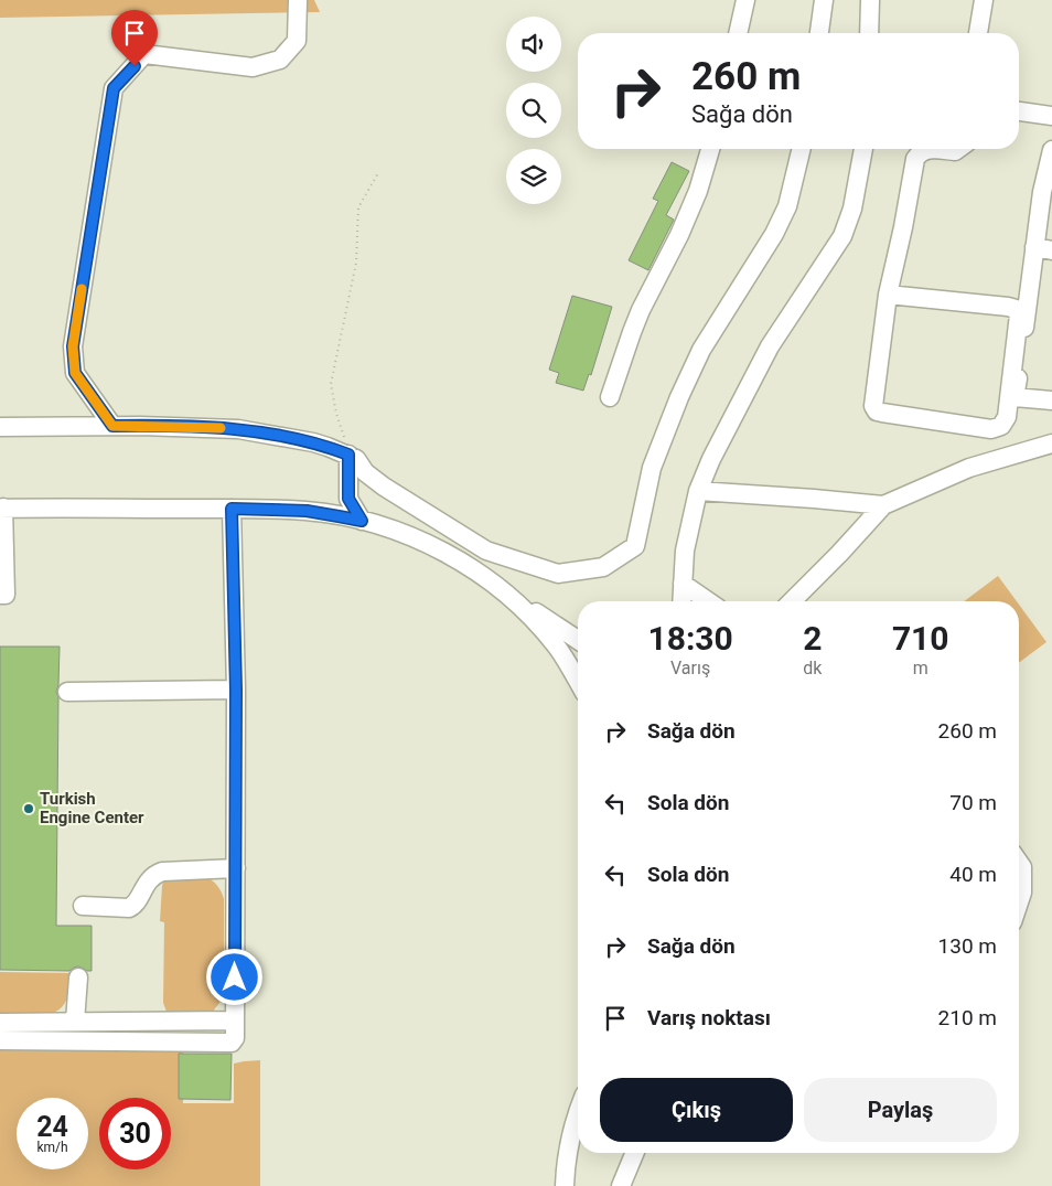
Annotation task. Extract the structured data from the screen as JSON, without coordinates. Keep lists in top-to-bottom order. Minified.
{"places":["Turkish Engine Center"],"page":{"turn":["260 m","Sağa dön"],"eta":["18:30","Varış","2","dk","710","m"],"list":[{"name":"Sağa dön","value":"260 m"},{"name":"Sola dön","value":"70 m"},{"name":"Sola dön","value":"40 m"},{"name":"Sağa dön","value":"130 m"},{"name":"Varış noktası","value":"210 m"}],"buttons":["Çıkış","Paylaş"],"speed":"24 km/h","limit":"30"}}
